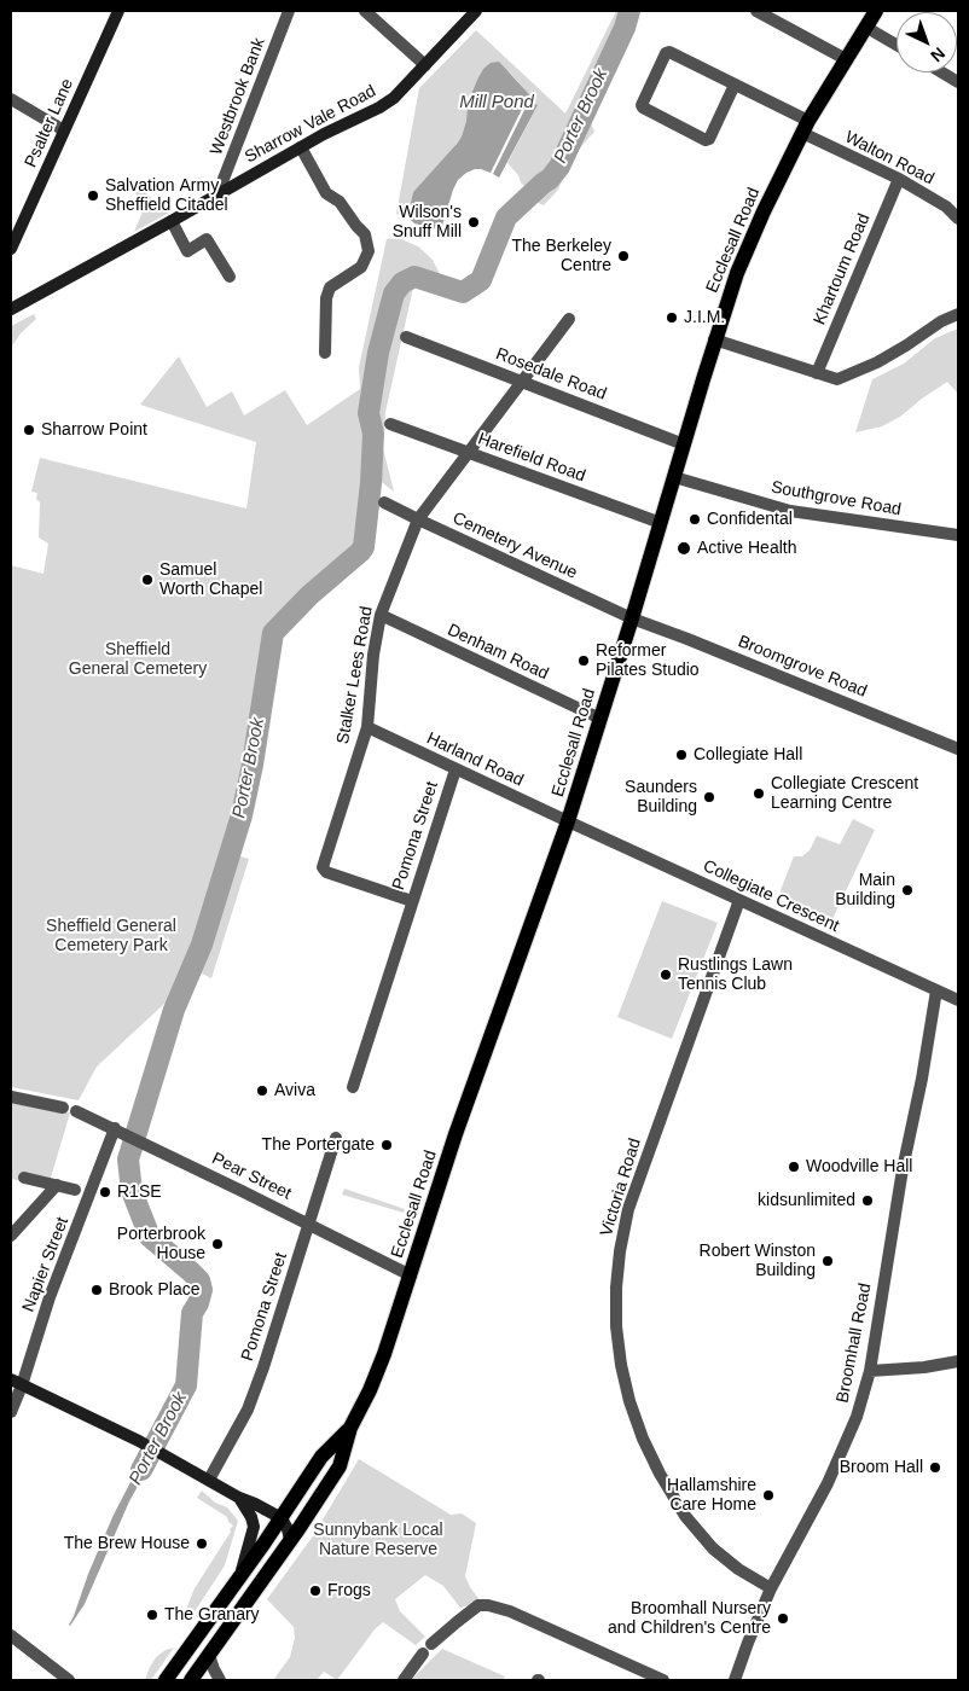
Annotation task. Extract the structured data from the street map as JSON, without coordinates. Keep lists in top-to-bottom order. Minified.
{"streets":{"main road":["Ecclesall Road"],"street":["Westbrook Bank","Psalter Lane","Sharrow Vale Road","Walton Road","Khartoum Road","Rosedale Road","Harefield Road","Southgrove Road","Cemetery Avenue","Denham Road","Broomgrove Road","Stalker Lees Road","Harland Road","Pomona Street","Collegiate Crescent","Pear Street","Victoria Road","Napier Street","Broomhall Road"]},"crossings":[["Westbrook Bank","Sharrow Vale Road"],["Walton Road","Ecclesall Road"],["Walton Road","Khartoum Road"],["Ecclesall Road","Rosedale Road"],["Ecclesall Road","Harefield Road"],["Ecclesall Road","Southgrove Road"],["Ecclesall Road","Cemetery Avenue"],["Ecclesall Road","Denham Road"],["Ecclesall Road","Broomgrove Road"],["Ecclesall Road","Harland Road"],["Ecclesall Road","Collegiate Crescent"],["Ecclesall Road","Pear Street"],["Rosedale Road","Stalker Lees Road"],["Harefield Road","Stalker Lees Road"],["Cemetery Avenue","Broomgrove Road"],["Cemetery Avenue","Stalker Lees Road"],["Denham Road","Stalker Lees Road"],["Stalker Lees Road","Harland Road"],["Stalker Lees Road","Pomona Street"],["Harland Road","Pomona Street"],["Harland Road","Collegiate Crescent"],["Pomona Street","Pear Street"],["Collegiate Crescent","Victoria Road"],["Collegiate Crescent","Broomhall Road"],["Pear Street","Napier Street"],["Victoria Road","Broomhall Road"]],"water":["Mill Pond","Porter Brook"],"parks":["Sheffield General Cemetery","Sheffield General Cemetery Park","Sunnybank Local Nature Reserve"],"places":["Salvation Army Sheffield Citadel","Wilson's Snuff Mill","The Berkeley Centre","J.I.M.","Sharrow Point","Confidental","Active Health","Samuel Worth Chapel","Reformer Pilates Studio","Collegiate Hall","Collegiate Crescent Learning Centre","Saunders Building","Main Building","Rustlings Lawn Tennis Club","Aviva","The Portergate","Woodville Hall","R1SE","kidsunlimited","Porterbrook House","Robert Winston Building","Brook Place","Broom Hall","Hallamshire Care Home","The Brew House","Frogs","The Granary","Broomhall Nursery and Children's Centre"],"north":"bottom right"}
